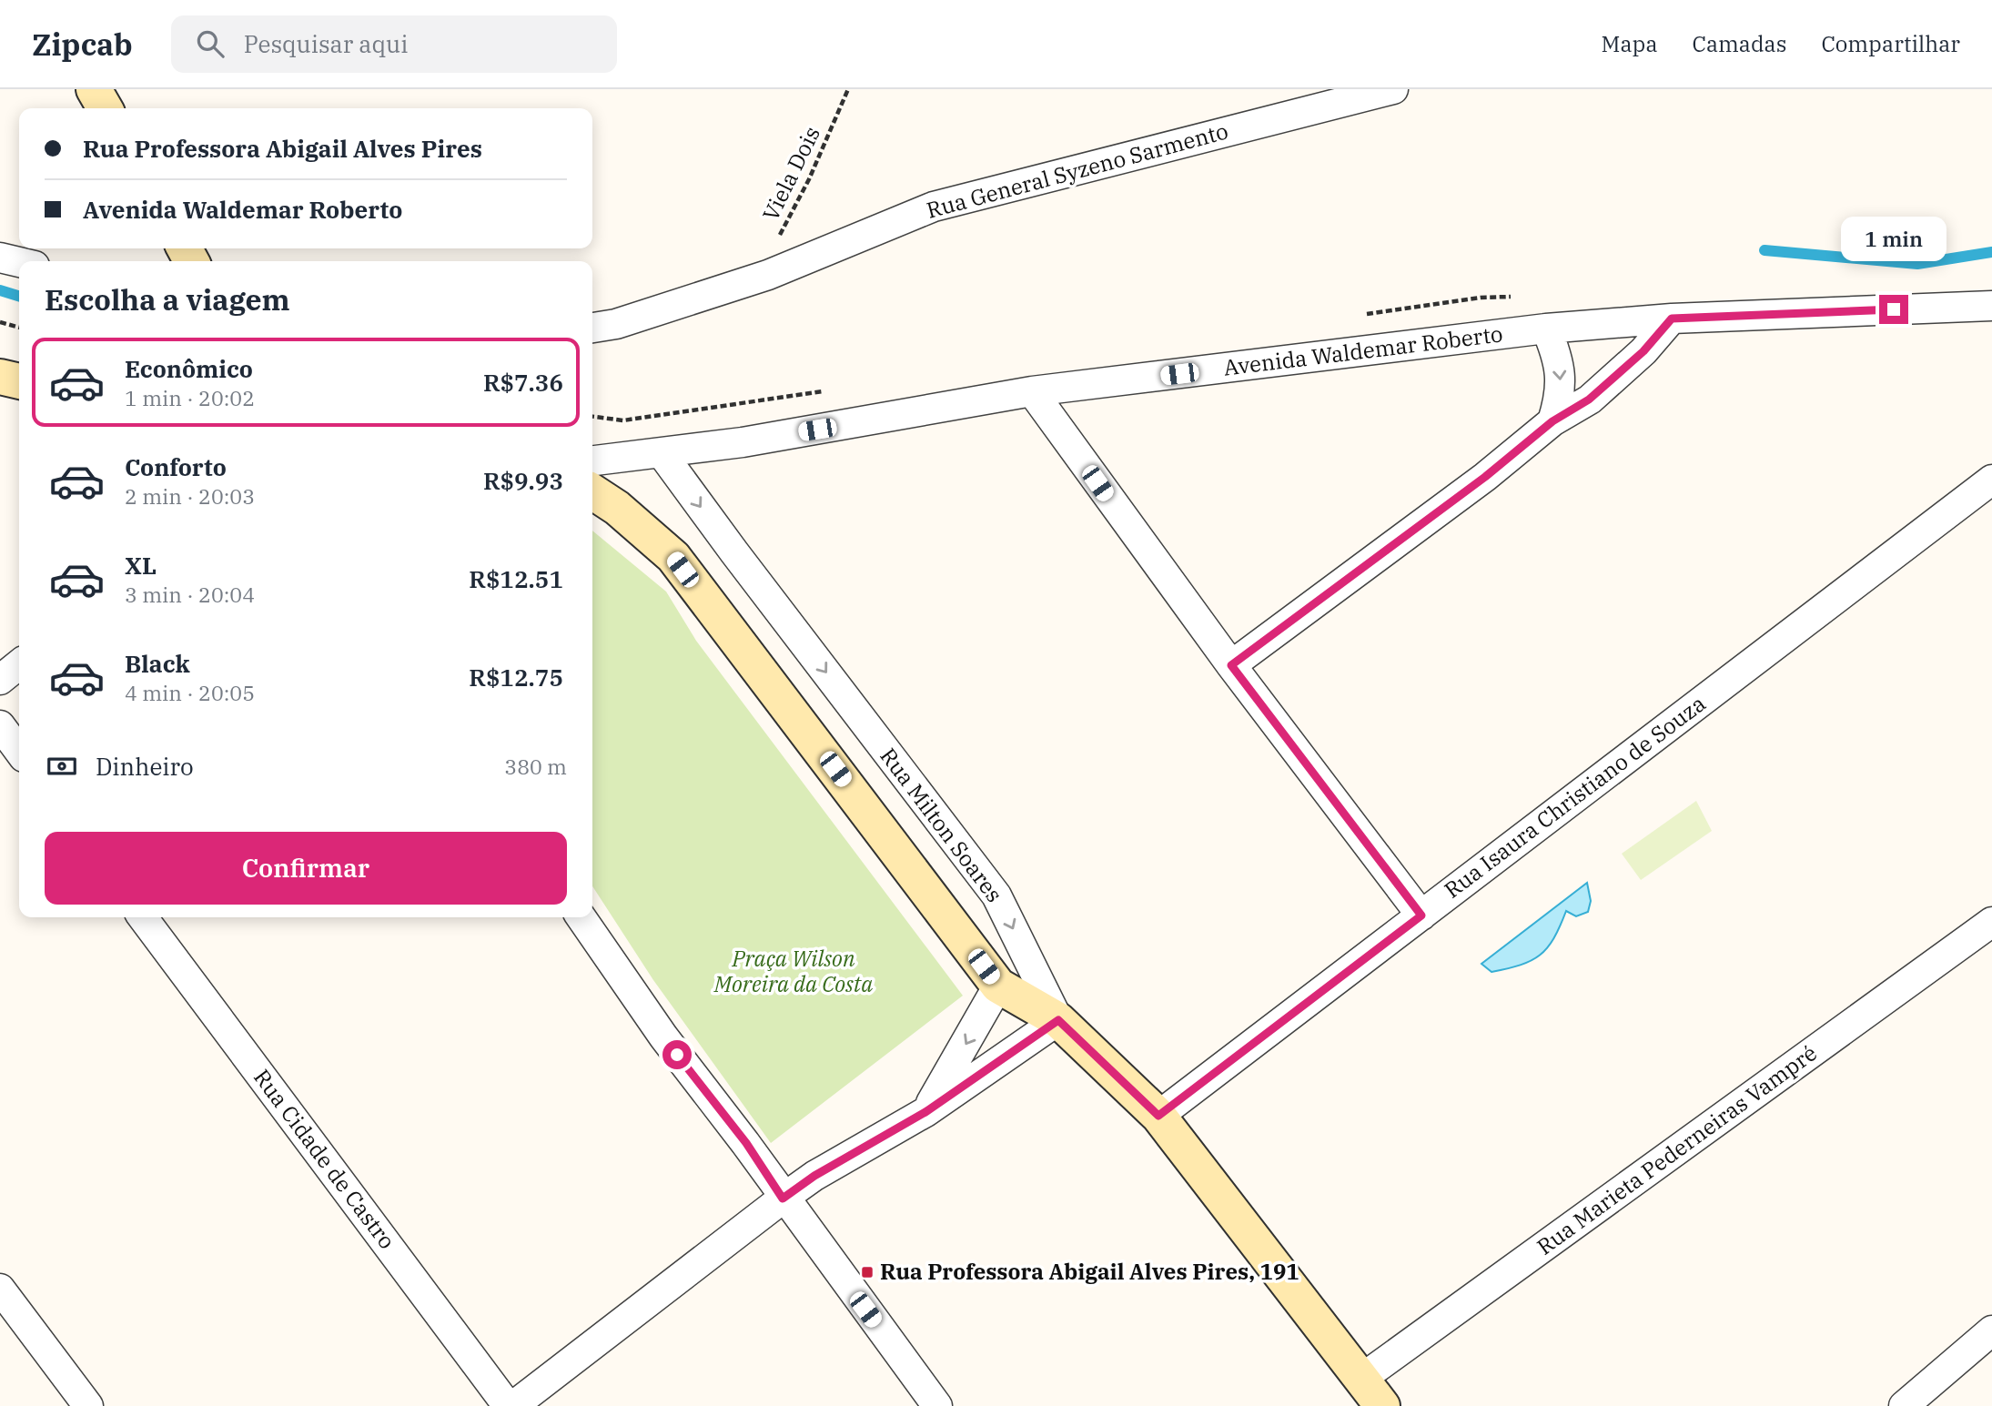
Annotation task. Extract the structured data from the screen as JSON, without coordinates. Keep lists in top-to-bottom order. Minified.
{"streets":{"main road":["Rua Milton Soares"],"street":["Rua General Syzeno Sarmento","Avenida Waldemar Roberto","Rua Isaura Christiano de Souza","Rua Marieta Pederneiras Vampré","Rua Cidade de Castro"],"path":["Viela Dois"]},"crossings":[["Rua General Syzeno Sarmento","Viela Dois"],["Avenida Waldemar Roberto","Rua Milton Soares"],["Rua Isaura Christiano de Souza","Rua Milton Soares"],["Rua Milton Soares","Rua Marieta Pederneiras Vampré"]],"one_way":["Rua Milton Soares"],"parks":["Praça Wilson Moreira da Costa"],"places":{"transit":["Rua Professora Abigail Alves Pires, 191"]},"page":{"header":"Zipcab","search":"Pesquisar aqui","nav":["Mapa","Camadas","Compartilhar"],"banner":["Rua Professora Abigail Alves Pires","Avenida Waldemar Roberto"],"bubble":"1 min","heading":"Escolha a viagem","list":[{"name":"Econômico","note":"1 min · 20:02","value":"R$7.36"},{"name":"Conforto","note":"2 min · 20:03","value":"R$9.93"},{"name":"XL","note":"3 min · 20:04","value":"R$12.51"},{"name":"Black","note":"4 min · 20:05","value":"R$12.75"}],"pay":["Dinheiro","380 m"],"buttons":"Confirmar"}}
